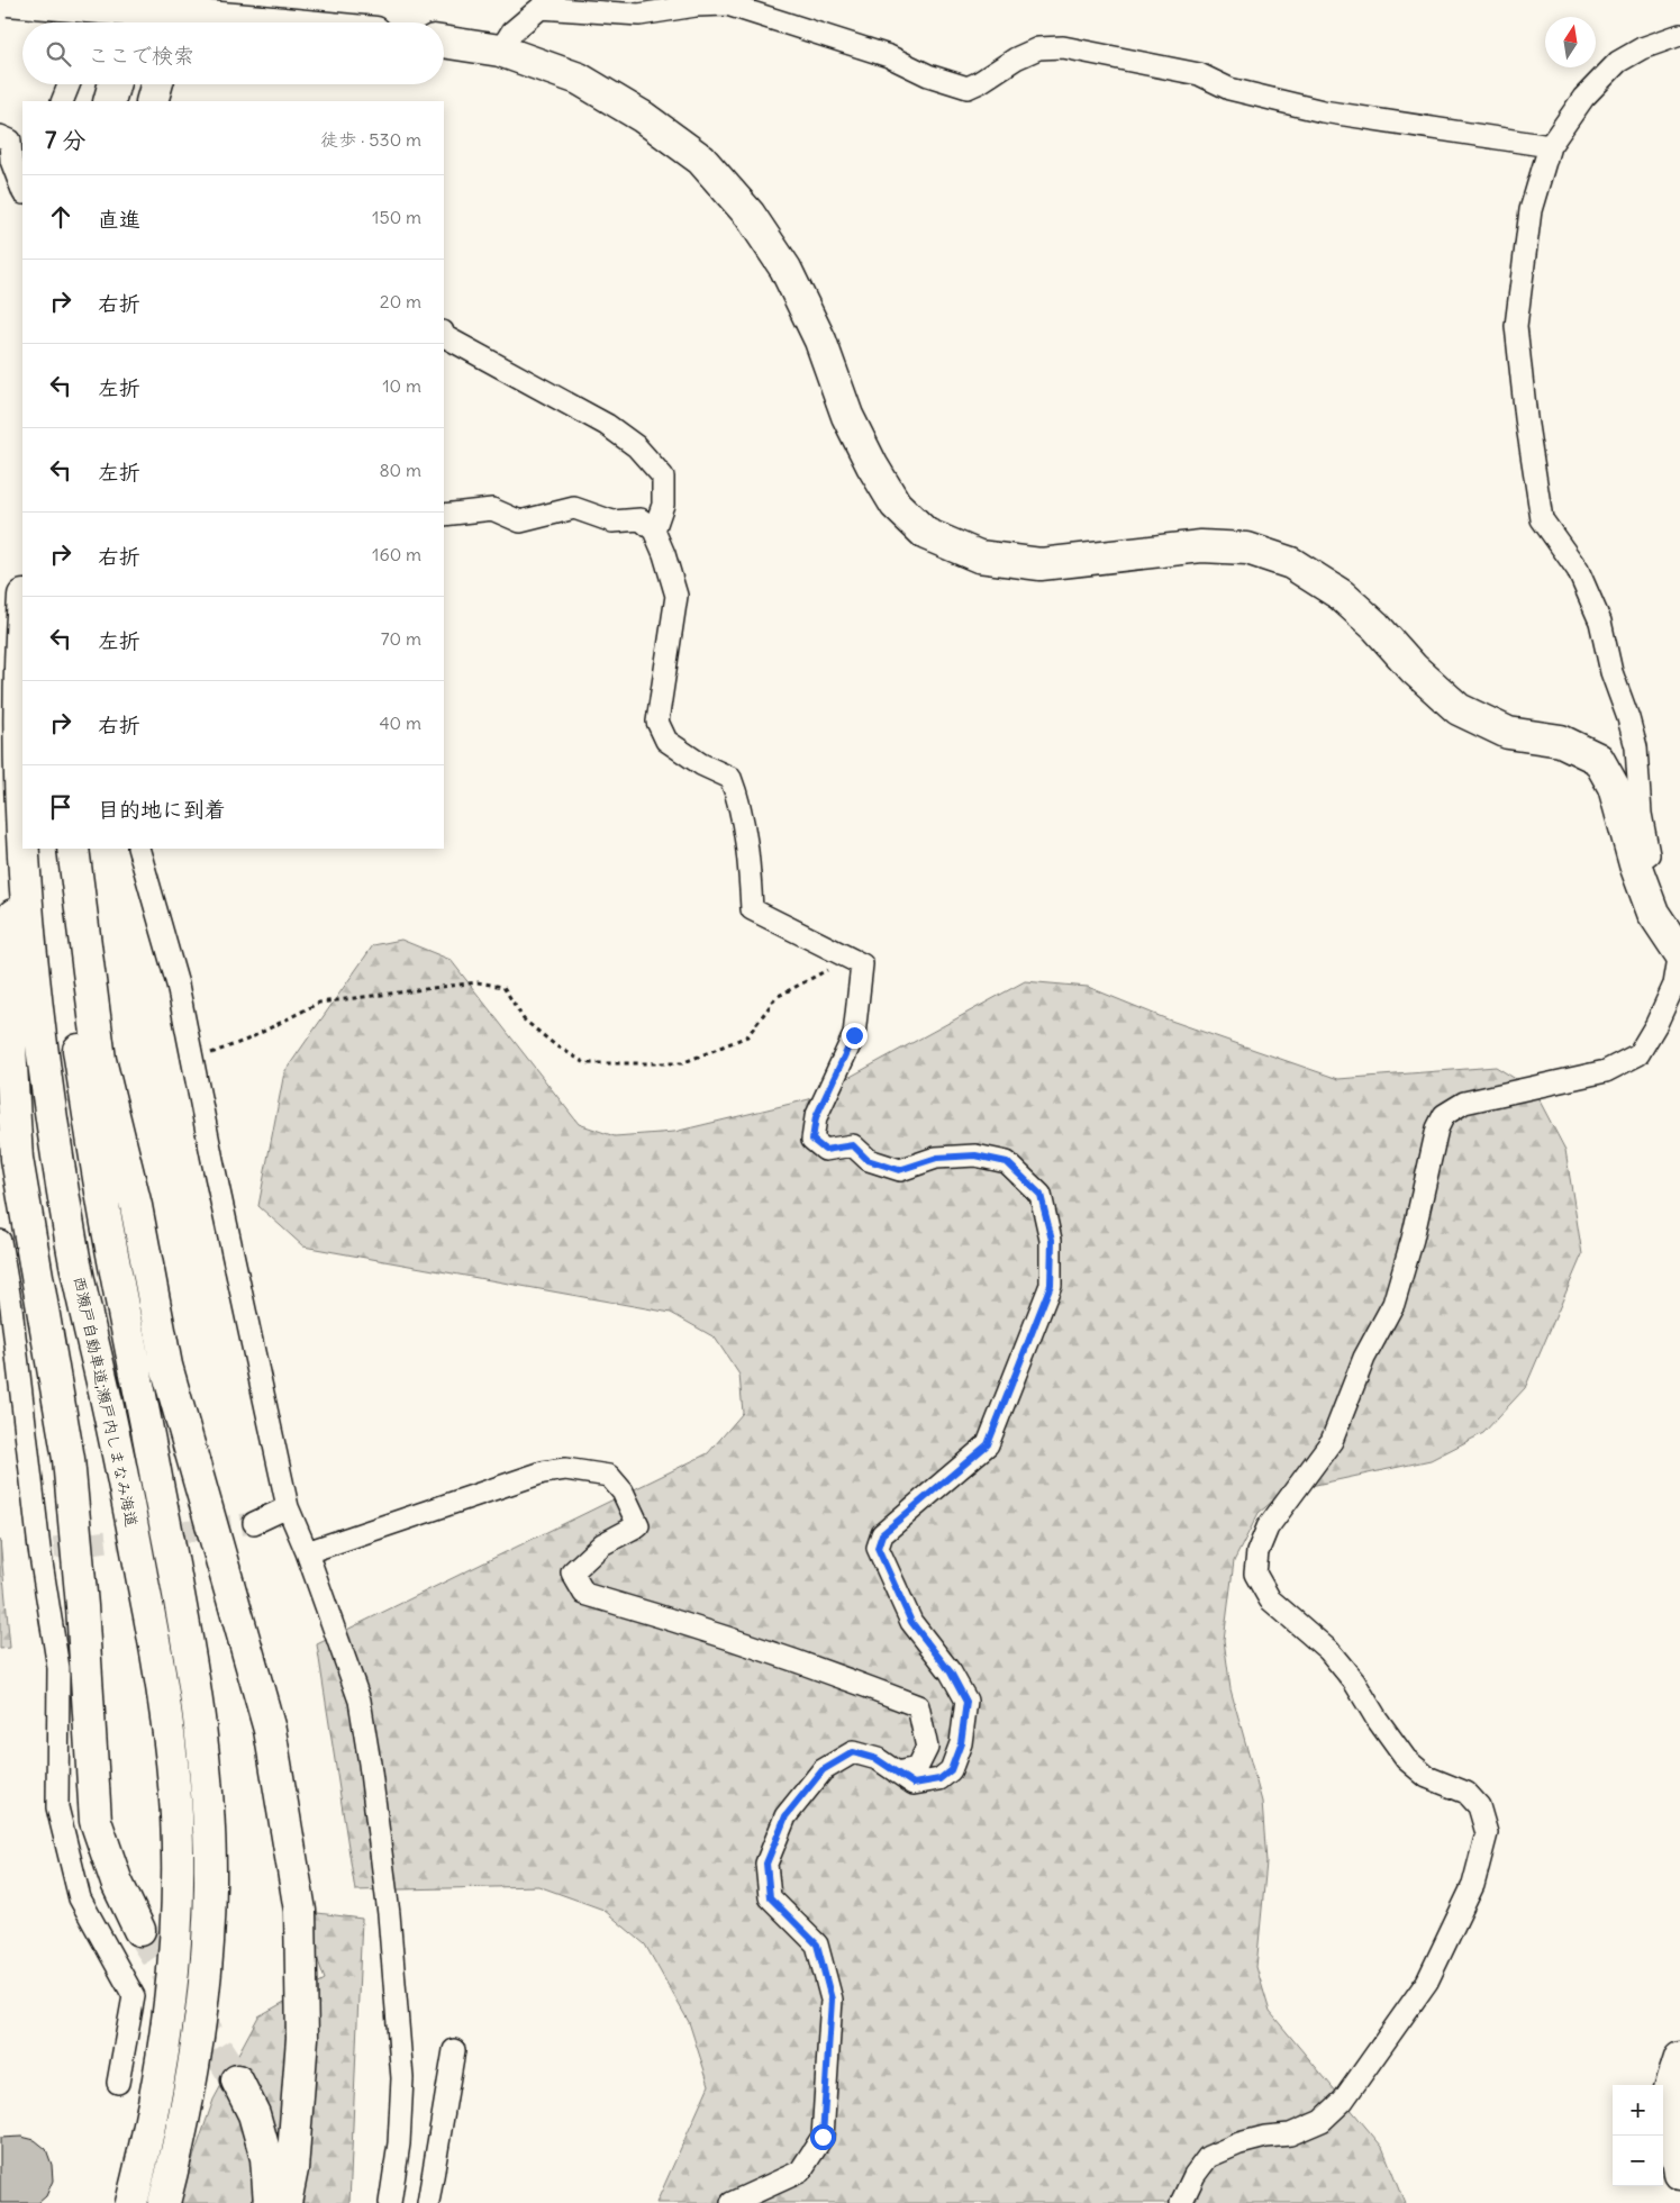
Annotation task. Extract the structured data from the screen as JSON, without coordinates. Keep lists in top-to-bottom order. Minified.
{"streets":{"main road":["西瀬戸自動車道;瀬戸内しまなみ海道"]},"north":"top","page":{"search":"ここで検索","heading":["7 分","徒歩 · 530 m"],"list":[["直進","150 m"],["右折","20 m"],["左折","10 m"],["左折","80 m"],["右折","160 m"],["左折","70 m"],["右折","40 m"],"目的地に到着"],"map_buttons":["+","−"]}}
